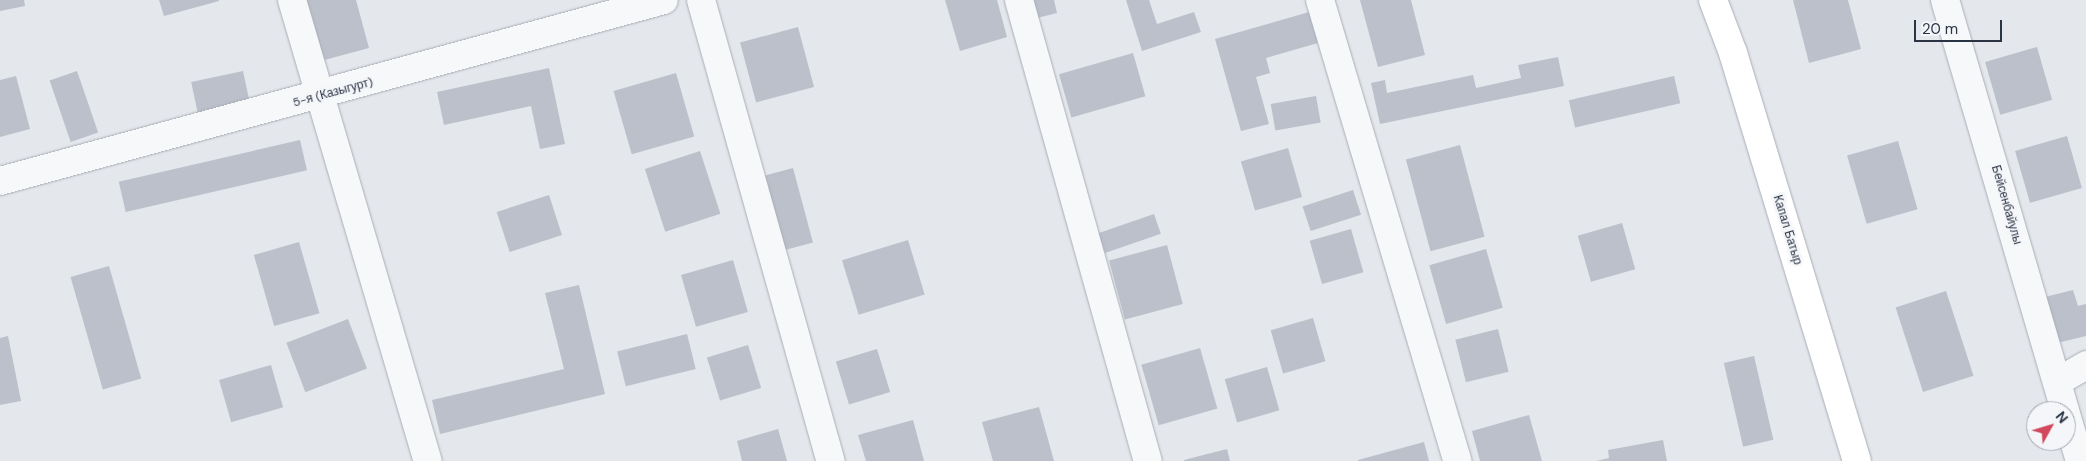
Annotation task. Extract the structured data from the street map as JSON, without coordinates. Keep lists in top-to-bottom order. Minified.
{"streets":{"main road":["Капал Батыр"],"street":["5-я (Казыгурт)","Бейсенбайулы"]},"scale_bar":"20 m","north":"top right"}
